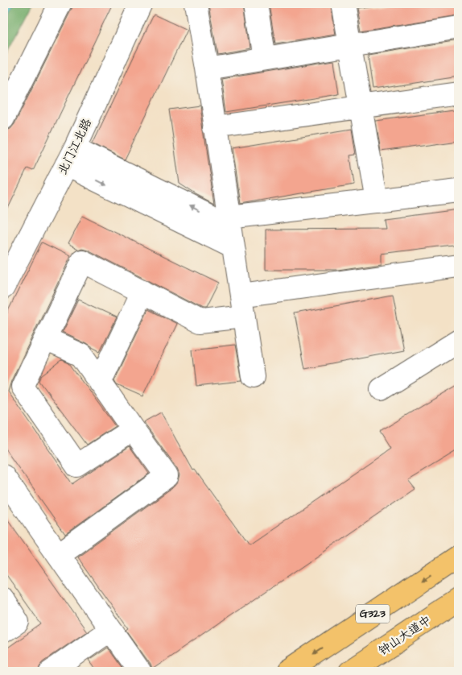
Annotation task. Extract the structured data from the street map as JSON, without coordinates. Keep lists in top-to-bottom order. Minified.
{"streets":{"highway":["G323","钟山大道中"],"street":["北门江北路"]}}
